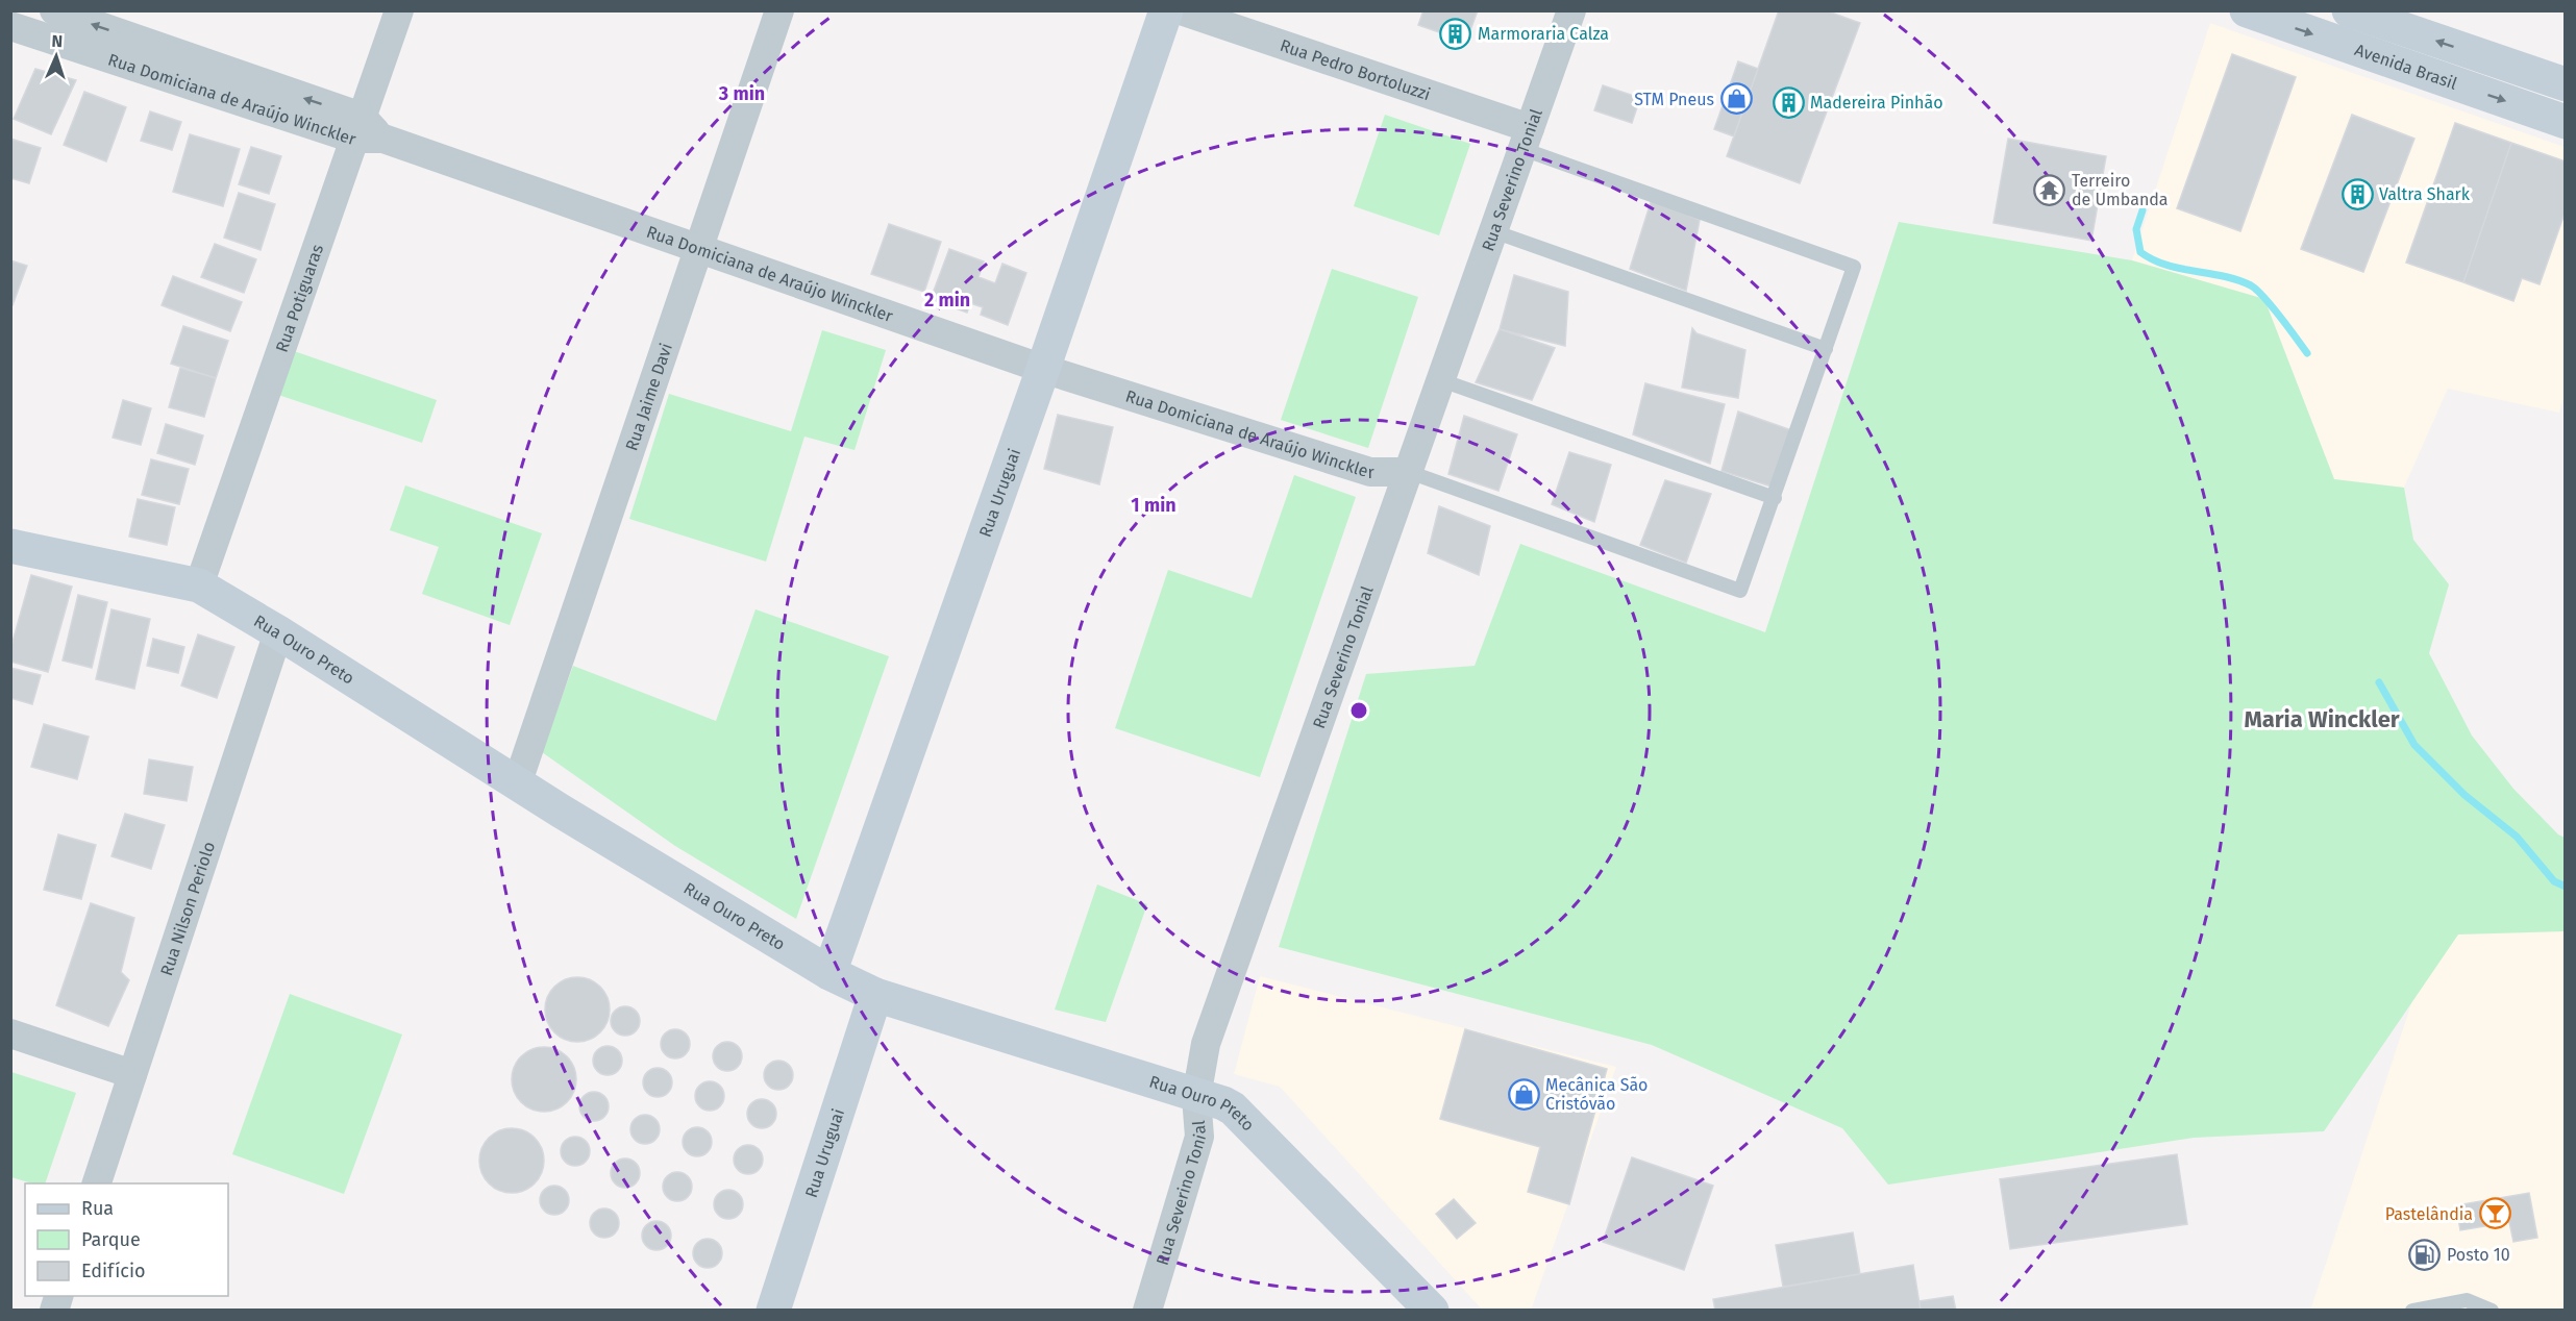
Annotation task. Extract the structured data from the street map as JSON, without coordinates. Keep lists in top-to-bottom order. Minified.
{"streets":{"street":["Avenida Brasil","Rua Pedro Bortoluzzi","Rua Domiciana de Araújo Winckler","Rua Severino Tonial","Rua Potiguaras","Rua Jaime Davi","Rua Uruguai","Rua Ouro Preto","Rua Nilson Periolo"]},"crossings":[["Rua Pedro Bortoluzzi","Rua Severino Tonial"],["Rua Domiciana de Araújo Winckler","Rua Severino Tonial"],["Rua Domiciana de Araújo Winckler","Rua Potiguaras"],["Rua Domiciana de Araújo Winckler","Rua Jaime Davi"],["Rua Domiciana de Araújo Winckler","Rua Uruguai"],["Rua Severino Tonial","Rua Ouro Preto"],["Rua Potiguaras","Rua Ouro Preto"],["Rua Jaime Davi","Rua Ouro Preto"],["Rua Uruguai","Rua Ouro Preto"],["Rua Ouro Preto","Rua Nilson Periolo"]],"districts":["Maria Winckler"],"places":{"building":["Marmoraria Calza","Madereira Pinhão","Valtra Shark"],"shop":["STM Pneus","Mecânica São Cristóvão"],"temple":["Terreiro de Umbanda"],"bar":["Pastelândia"],"fuel station":["Posto 10"]},"legend":["Rua","Parque","Edifício"],"north":"top","rings":["3 min","2 min","1 min"]}
